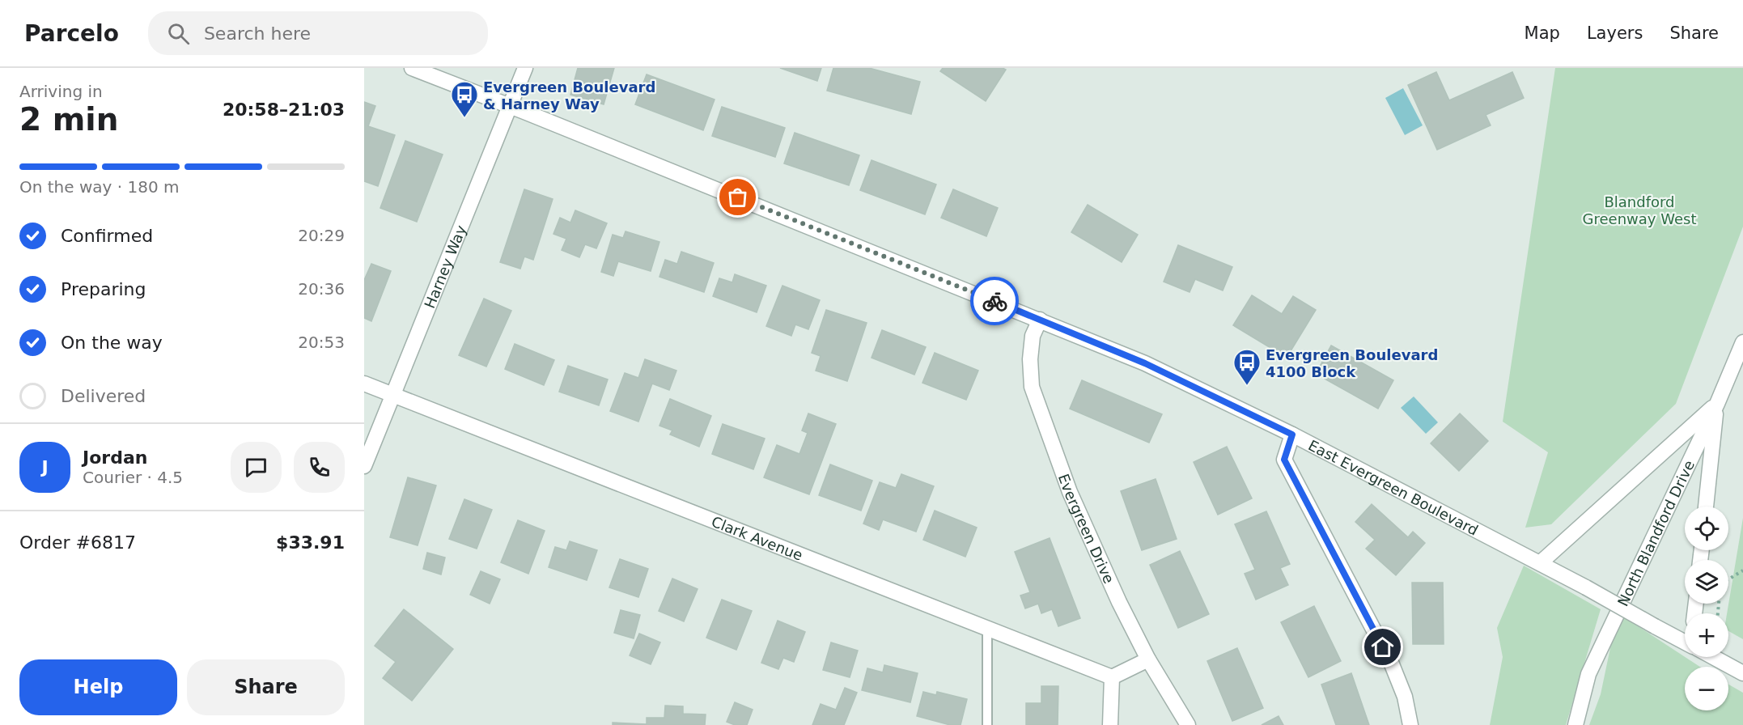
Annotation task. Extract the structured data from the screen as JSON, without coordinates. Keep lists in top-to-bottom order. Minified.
{"streets":{"street":["Harney Way","East Evergreen Boulevard","Evergreen Drive","North Blandford Drive","Clark Avenue"]},"crossings":[["Harney Way","East Evergreen Boulevard"],["Harney Way","Clark Avenue"],["East Evergreen Boulevard","Evergreen Drive"]],"parks":["Blandford Greenway West"],"places":{"bus stop":["Evergreen Boulevard & Harney Way","Evergreen Boulevard 4100 Block"]},"page":{"header":"Parcelo","search":"Search here","nav":["Map","Layers","Share"],"heading":["2 min","Arriving in","20:58–21:03"],"panel":["Jordan","Courier · 4.5","Order #6817","$33.91"],"bar":"On the way · 180 m","list":[["Confirmed","20:29"],["Preparing","20:36"],["On the way","20:53"],"Delivered"],"round":"J","map_buttons":["+","−"],"buttons":["Help","Share"]}}
